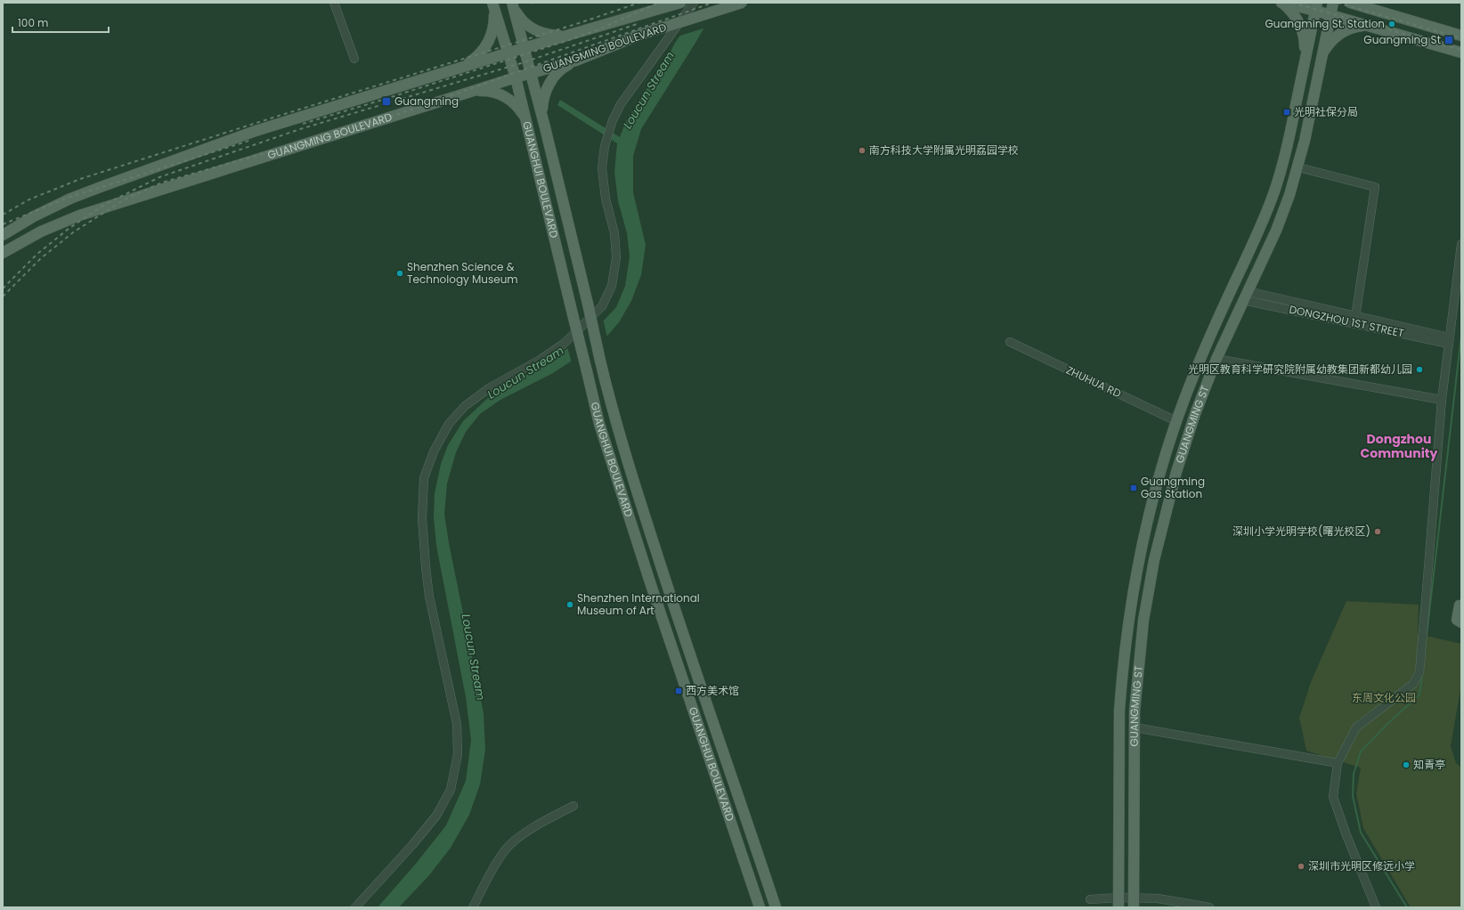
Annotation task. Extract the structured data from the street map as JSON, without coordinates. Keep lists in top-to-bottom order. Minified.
{"streets":{"main road":["GUANGMING BOULEVARD","GUANGHUI BOULEVARD","GUANGMING ST"],"street":["DONGZHOU 1ST STREET","ZHUHUA RD"]},"crossings":[["GUANGMING BOULEVARD","GUANGHUI BOULEVARD"],["DONGZHOU 1ST STREET","GUANGMING ST"],["ZHUHUA RD","GUANGMING ST"]],"districts":["Dongzhou Community"],"water":["Loucun Stream"],"parks":["东周文化公园"],"places":{"other":["Guangming St. Station","南方科技大学附属光明荔园学校","Shenzhen Science & Technology Museum","光明区教育科学研究院附属幼教集团新都幼儿园","深圳小学光明学校(曙光校区)","Shenzhen International Museum of Art","知青亭","深圳市光明区修远小学"],"transit":["Guangming St","Guangming","光明社保分局","Guangming Gas Station","西方美术馆"]},"scale_bar":"100 m"}
